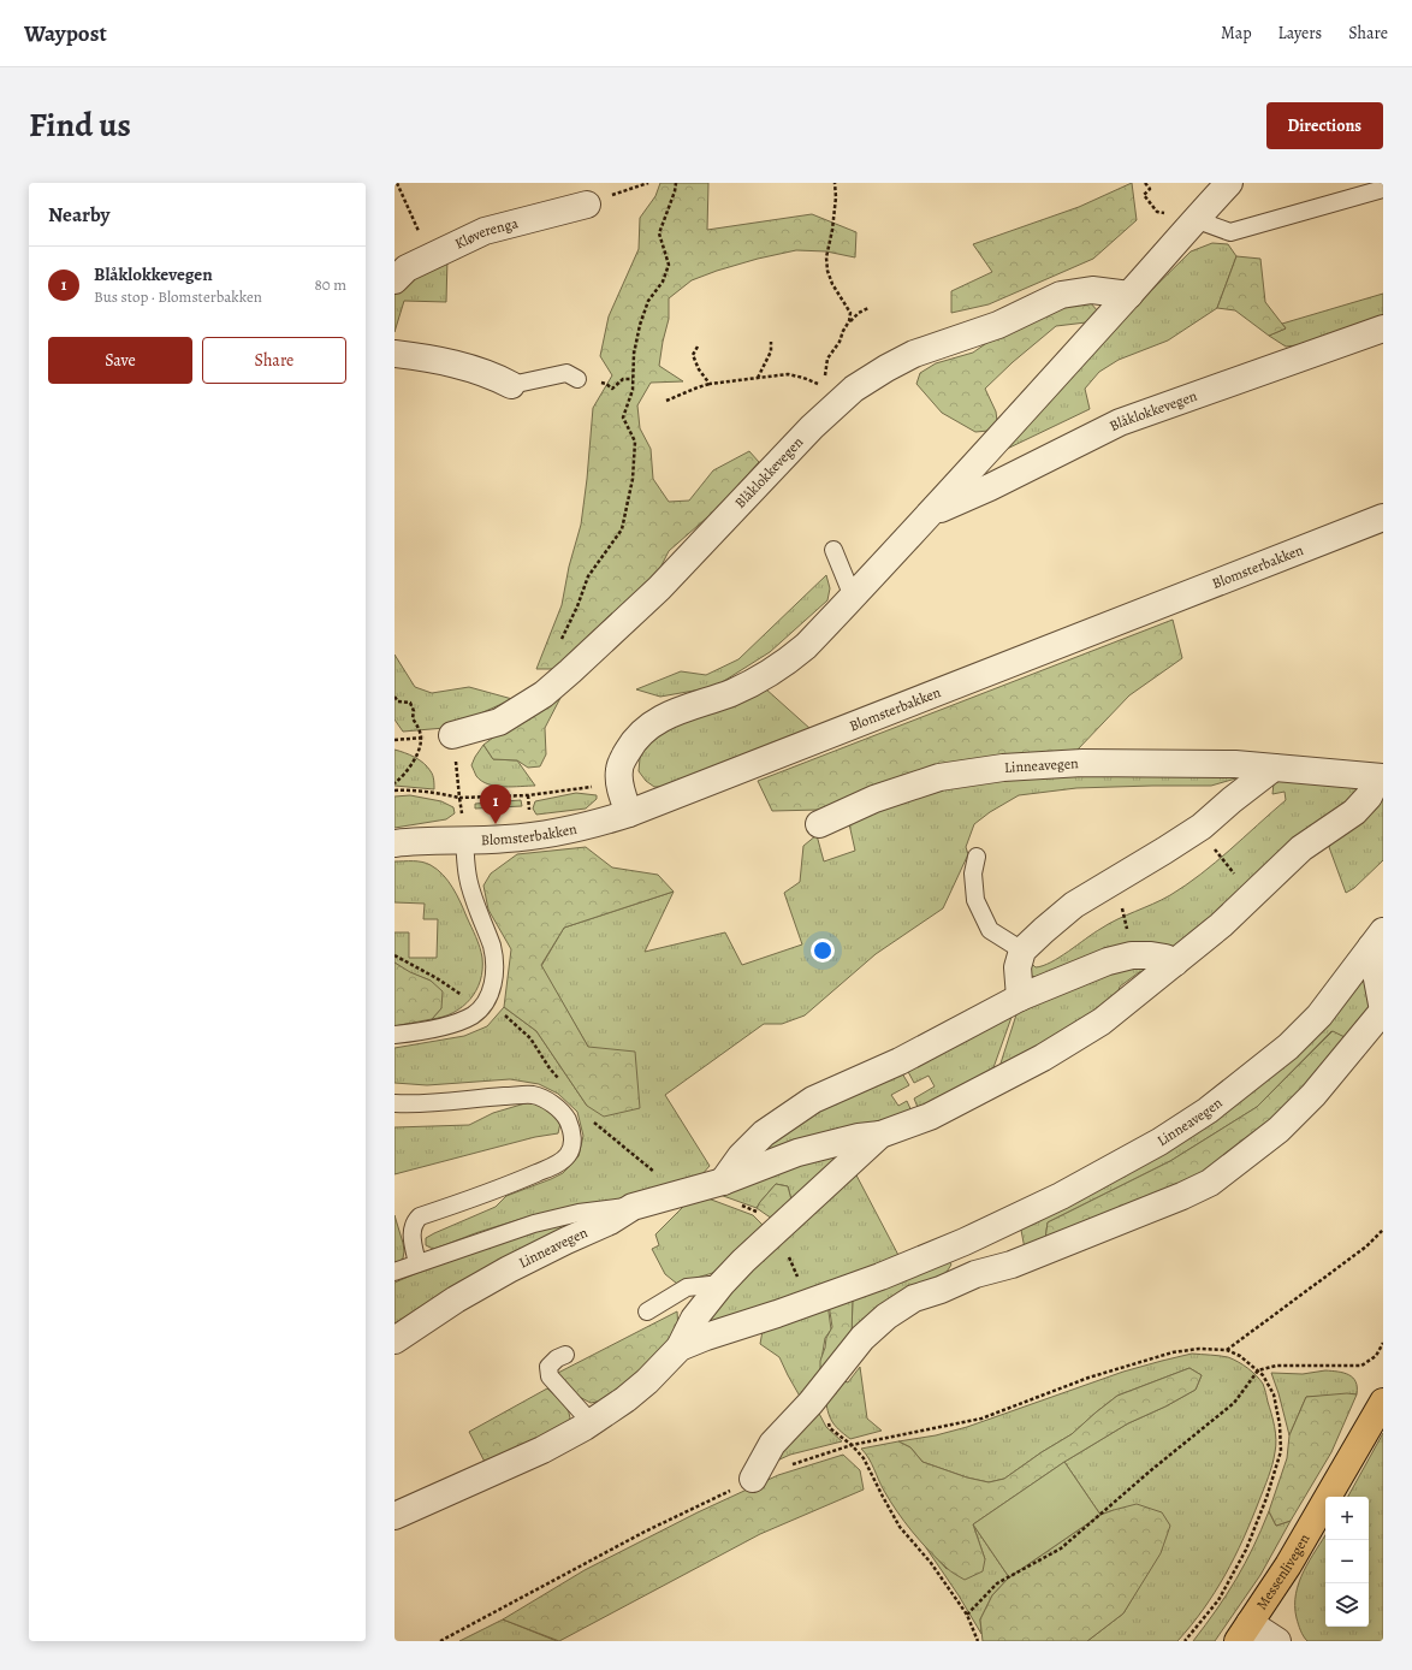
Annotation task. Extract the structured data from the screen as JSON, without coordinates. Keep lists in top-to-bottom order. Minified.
{"streets":{"main road":["Messenlivegen"],"street":["Kløverenga","Blåklokkevegen","Blomsterbakken","Linneavegen"]},"crossings":[["Blåklokkevegen","Blomsterbakken"]],"page":{"header":"Waypost","nav":["Map","Layers","Share"],"title":"Find us","buttons":["Directions",["Save","Share"]],"heading":"Nearby","list":[{"mark":"1","name":"Blåklokkevegen","note":"Bus stop · Blomsterbakken","value":"80 m"}],"pins":"1","map_buttons":["+","−"]}}
